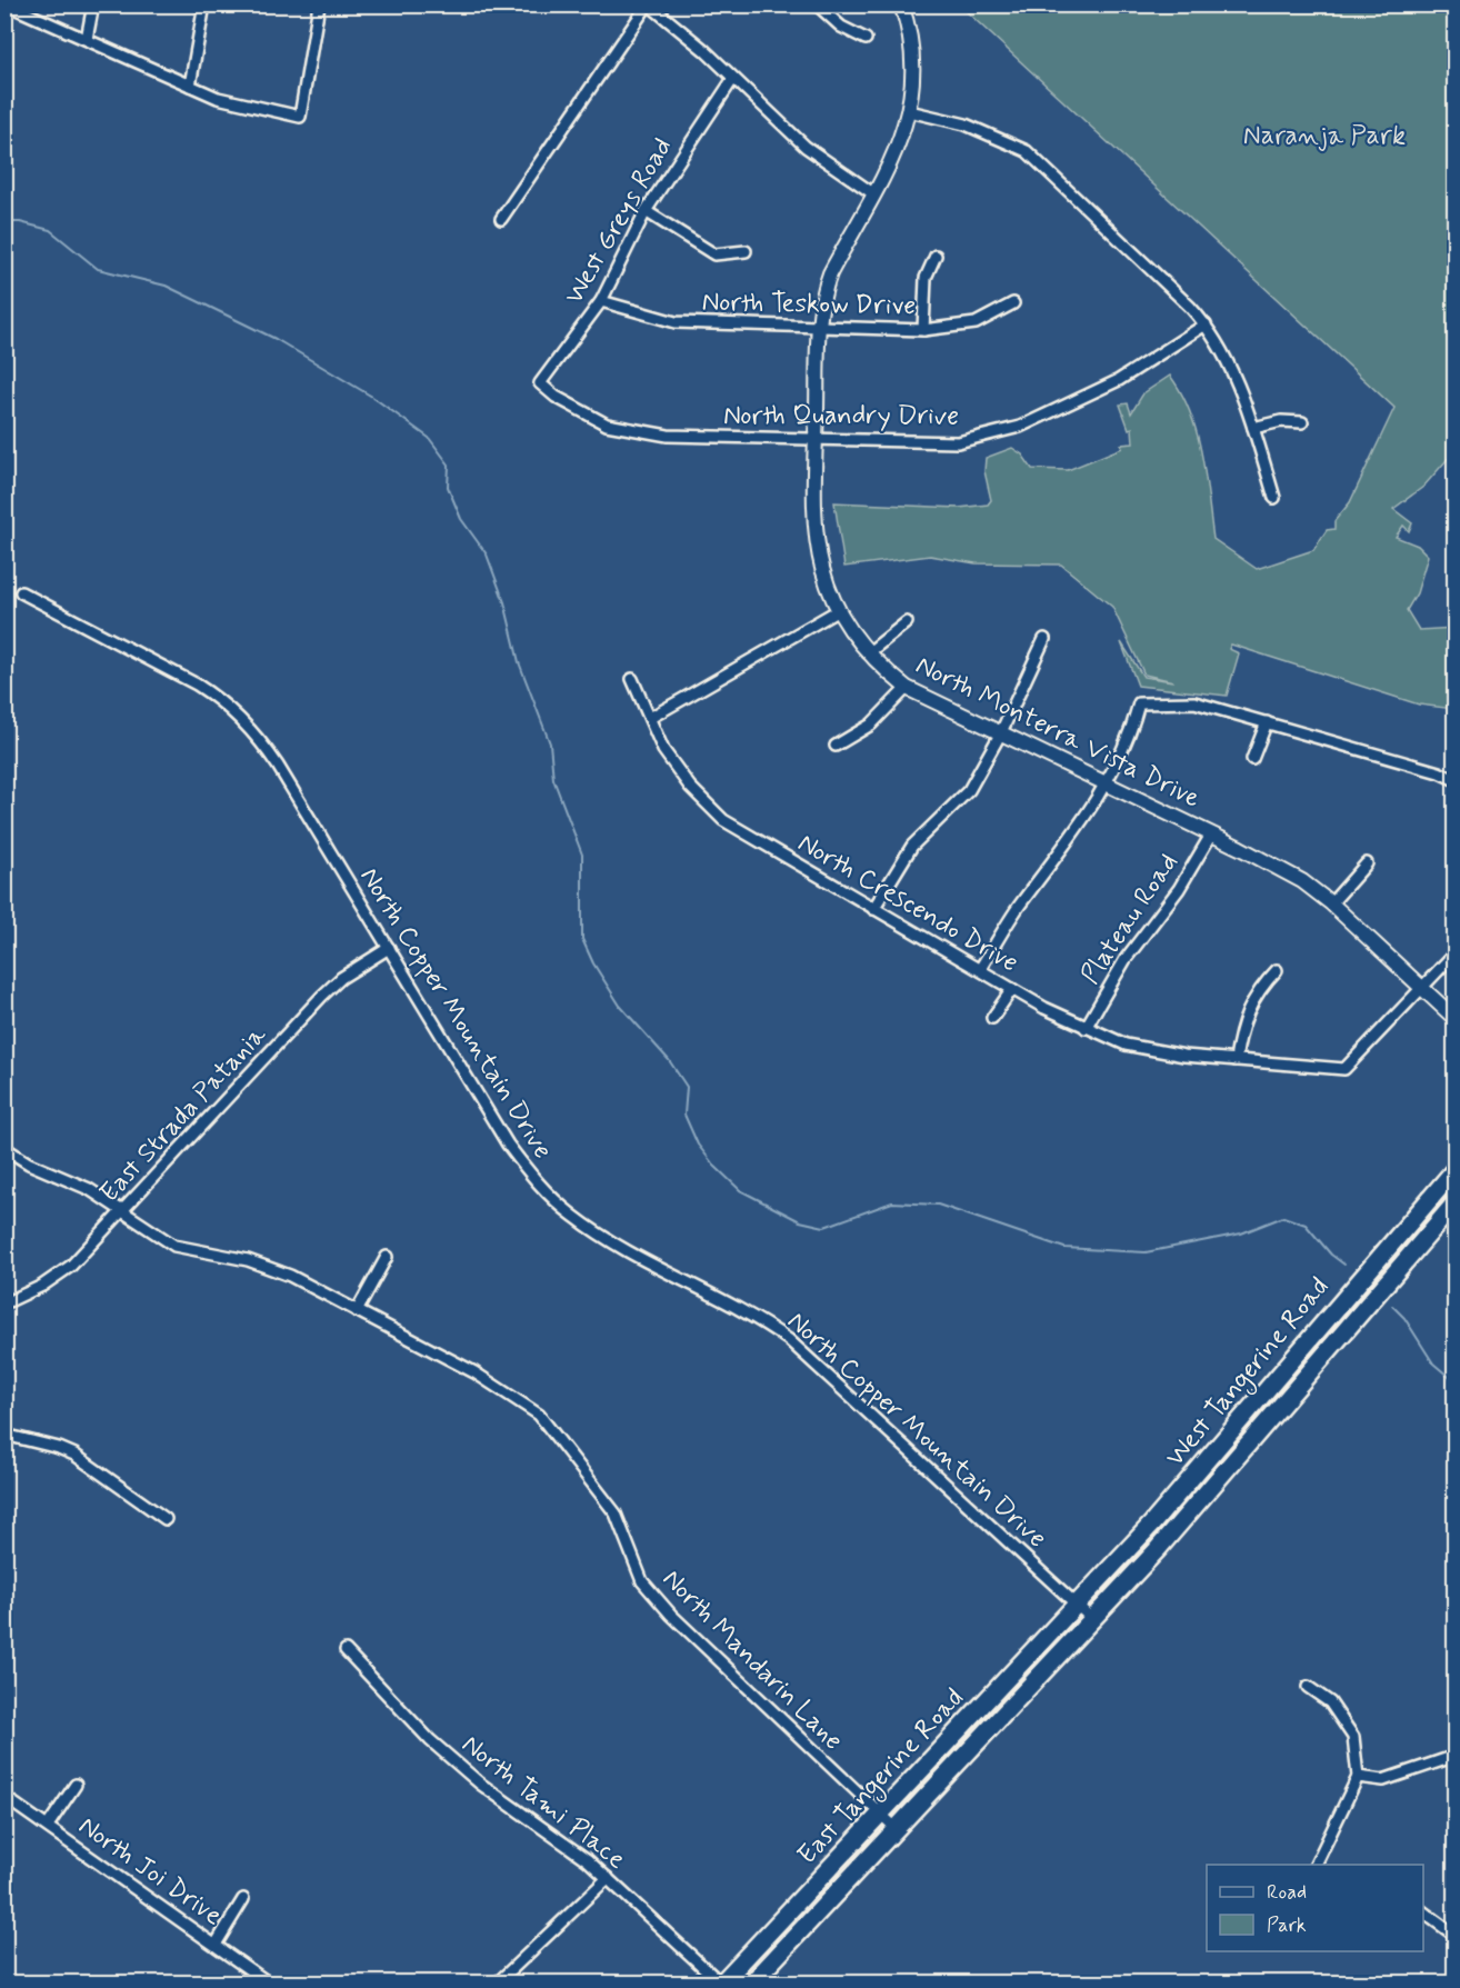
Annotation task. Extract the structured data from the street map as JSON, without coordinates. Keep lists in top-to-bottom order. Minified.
{"streets":{"main road":["West Tangerine Road","East Tangerine Road"],"street":["West Greys Road","North Teskow Drive","North Quandry Drive","North Monterra Vista Drive","North Crescendo Drive","Plateau Road","North Copper Mountain Drive","East Strada Patania","North Mandarin Lane","North Tami Place","North Joi Drive"]},"crossings":[["West Greys Road","North Teskow Drive"],["West Greys Road","North Quandry Drive"],["North Teskow Drive","North Monterra Vista Drive"],["North Quandry Drive","North Monterra Vista Drive"],["North Monterra Vista Drive","North Crescendo Drive"],["North Monterra Vista Drive","Plateau Road"],["North Crescendo Drive","Plateau Road"],["North Copper Mountain Drive","East Strada Patania"],["North Copper Mountain Drive","West Tangerine Road"],["North Copper Mountain Drive","East Tangerine Road"],["East Strada Patania","North Mandarin Lane"],["West Tangerine Road","East Tangerine Road"],["North Mandarin Lane","East Tangerine Road"],["East Tangerine Road","North Tami Place"]],"parks":["Naranja Park"],"legend":["Road","Park"]}
